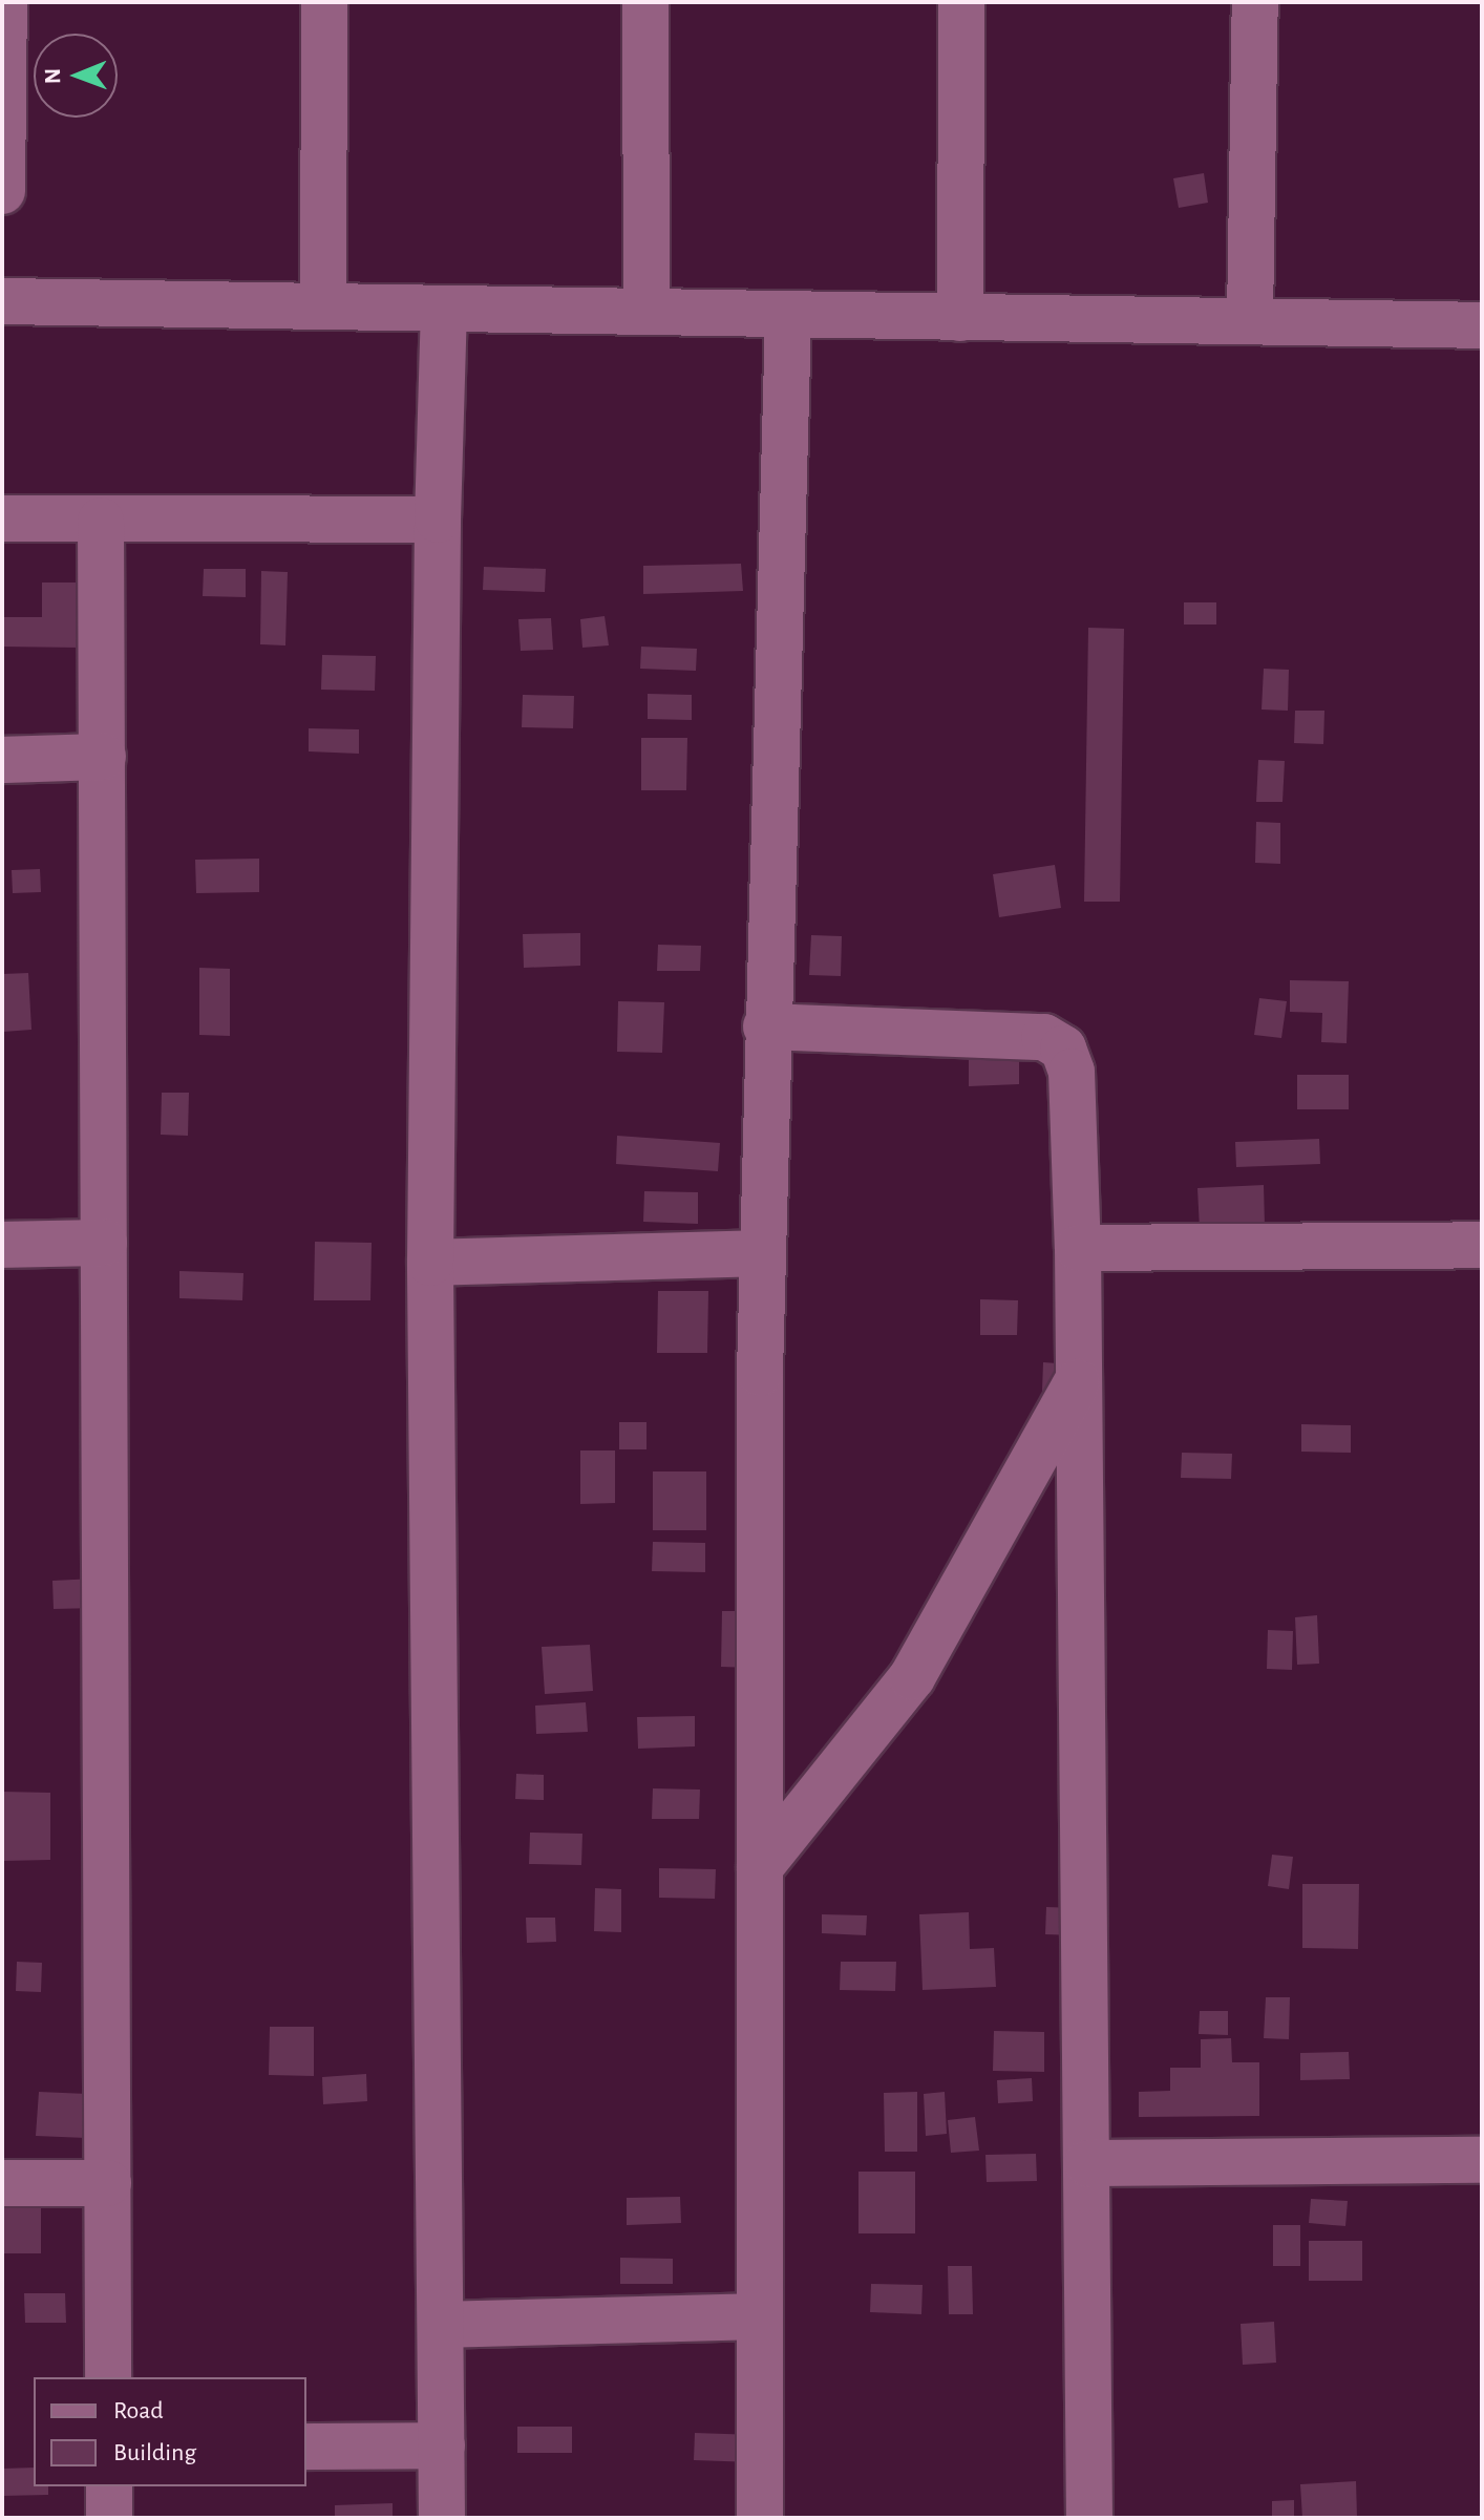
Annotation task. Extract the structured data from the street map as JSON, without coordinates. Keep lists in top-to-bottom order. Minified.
{"legend":["Road","Building"],"north":"left"}
